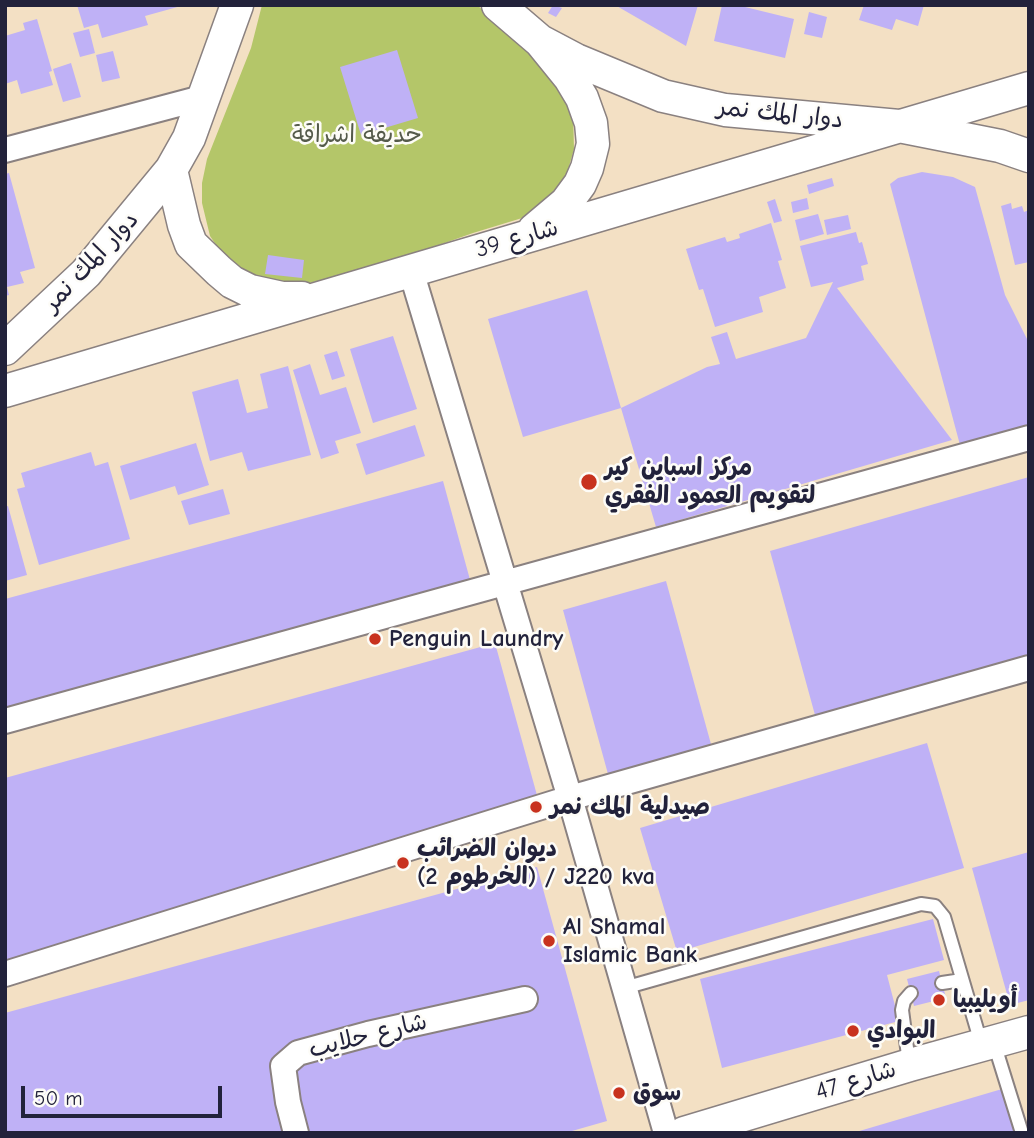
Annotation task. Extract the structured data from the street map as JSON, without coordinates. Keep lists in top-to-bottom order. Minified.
{"streets":{"street":["دوار المك نمر","شارع 39","شارع حلايب","شارع 47"]},"crossings":[["دوار المك نمر","شارع 39"]],"parks":["حديقة اشراقة"],"places":["مركز اسباين كير لتقويم العمود الفقري","Penguin Laundry","صيدلية المك نمر","ديوان الضرائب (الخرطوم 2) / J220 kva","Al Shamal Islamic Bank","أويليبيا","البوادي","سوق"],"scale_bar":"50 m"}
